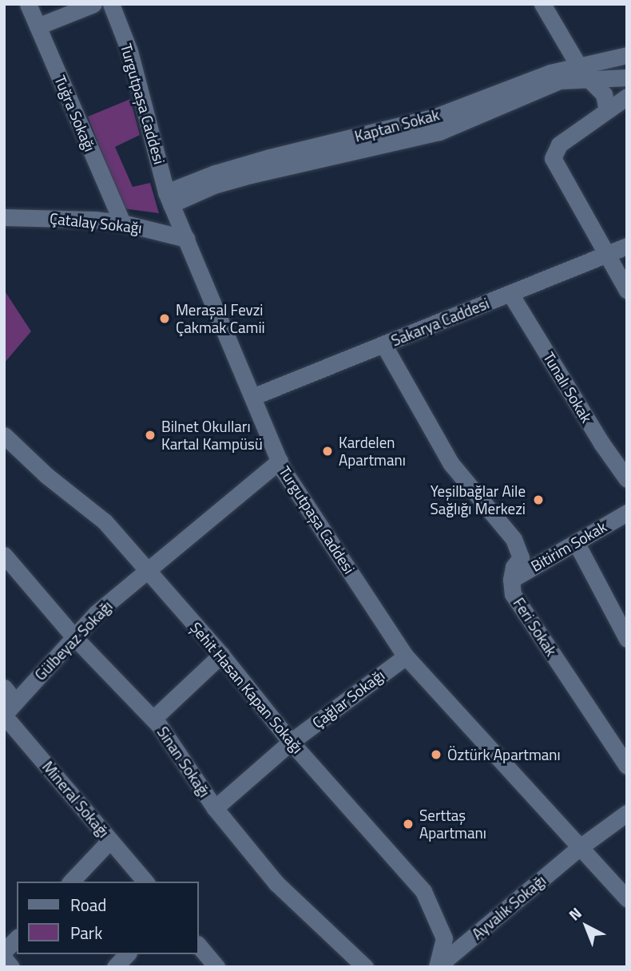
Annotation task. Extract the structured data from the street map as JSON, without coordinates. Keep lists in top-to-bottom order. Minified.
{"streets":{"street":["Turgutpaşa Caddesi","Tuğra Sokağı","Kaptan Sokak","Çatalay Sokağı","Sakarya Caddesi","Tunalı Sokak","Bitirim Sokak","Feri Sokak","Gülbeyaz Sokağı","Şehit Hasan Kapan Sokağı","Çağlar Sokağı","Sinan Sokağı","Mineral Sokağı","Ayvalık Sokağı"]},"crossings":[["Turgutpaşa Caddesi","Kaptan Sokak"],["Turgutpaşa Caddesi","Çatalay Sokağı"],["Turgutpaşa Caddesi","Sakarya Caddesi"],["Turgutpaşa Caddesi","Gülbeyaz Sokağı"],["Turgutpaşa Caddesi","Çağlar Sokağı"],["Turgutpaşa Caddesi","Ayvalık Sokağı"],["Tuğra Sokağı","Çatalay Sokağı"],["Sakarya Caddesi","Tunalı Sokak"],["Sakarya Caddesi","Feri Sokak"],["Bitirim Sokak","Feri Sokak"],["Gülbeyaz Sokağı","Şehit Hasan Kapan Sokağı"],["Gülbeyaz Sokağı","Sinan Sokağı"],["Gülbeyaz Sokağı","Mineral Sokağı"],["Şehit Hasan Kapan Sokağı","Çağlar Sokağı"],["Şehit Hasan Kapan Sokağı","Ayvalık Sokağı"],["Çağlar Sokağı","Sinan Sokağı"]],"places":["Meraşal Fevzi Çakmak Camii","Bilnet Okulları Kartal Kampüsü","Kardelen Apartmanı","Yeşilbağlar Aile Sağlığı Merkezi","Öztürk Apartmanı","Serttaş Apartmanı"],"legend":["Road","Park"],"north":"top left"}
